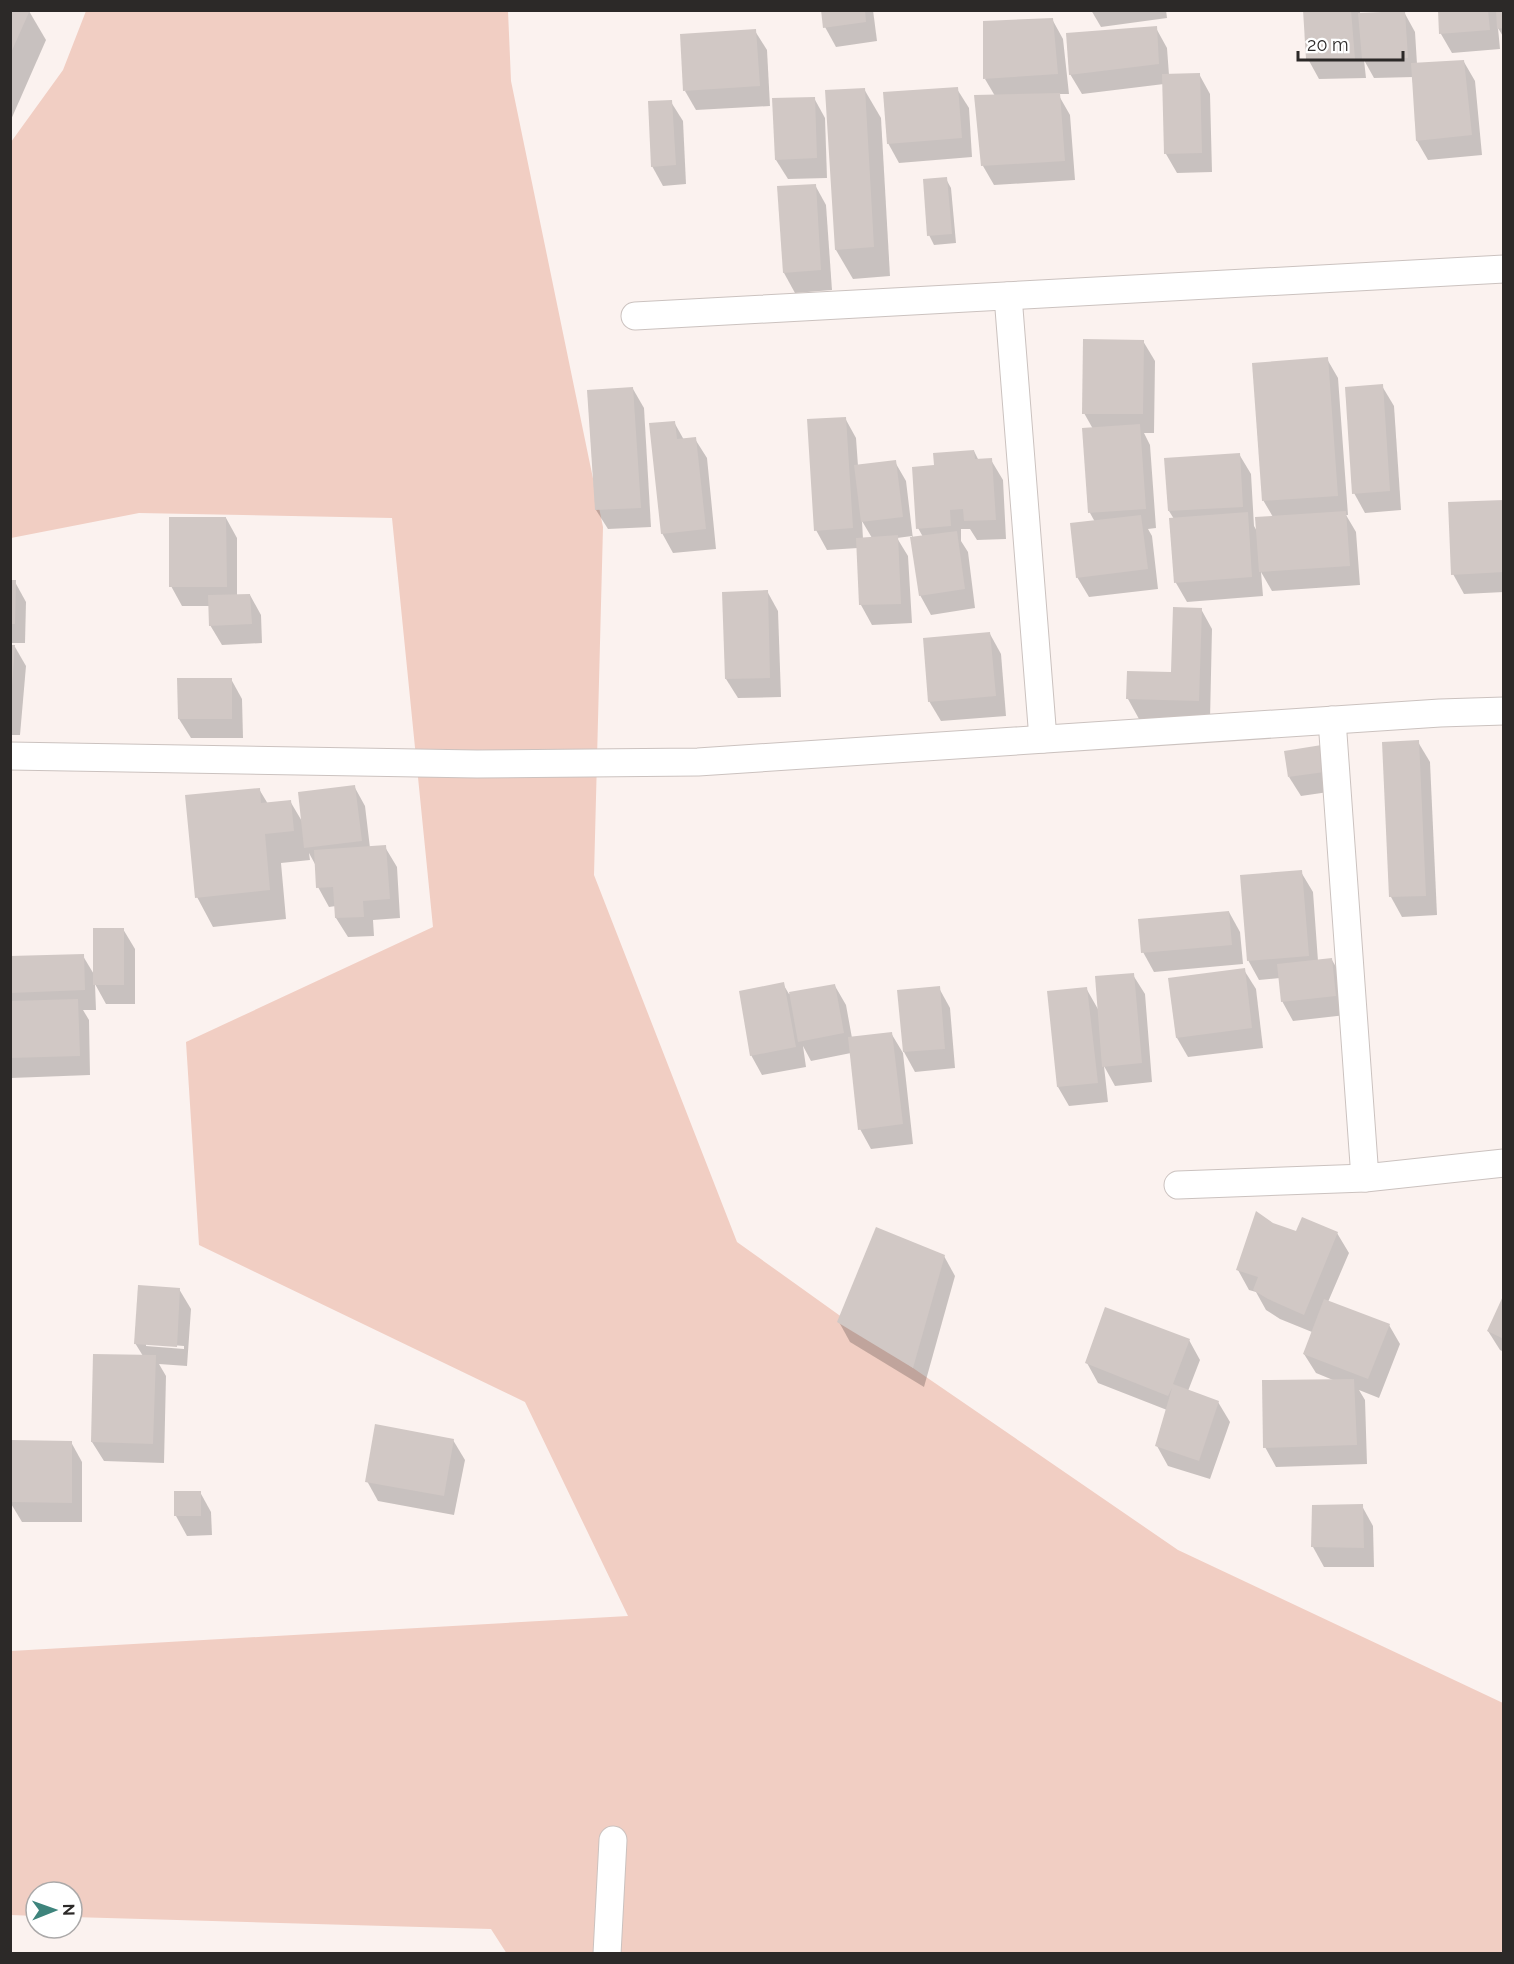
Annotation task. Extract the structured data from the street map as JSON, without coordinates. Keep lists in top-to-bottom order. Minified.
{"scale_bar":"20 m","north":"right"}
